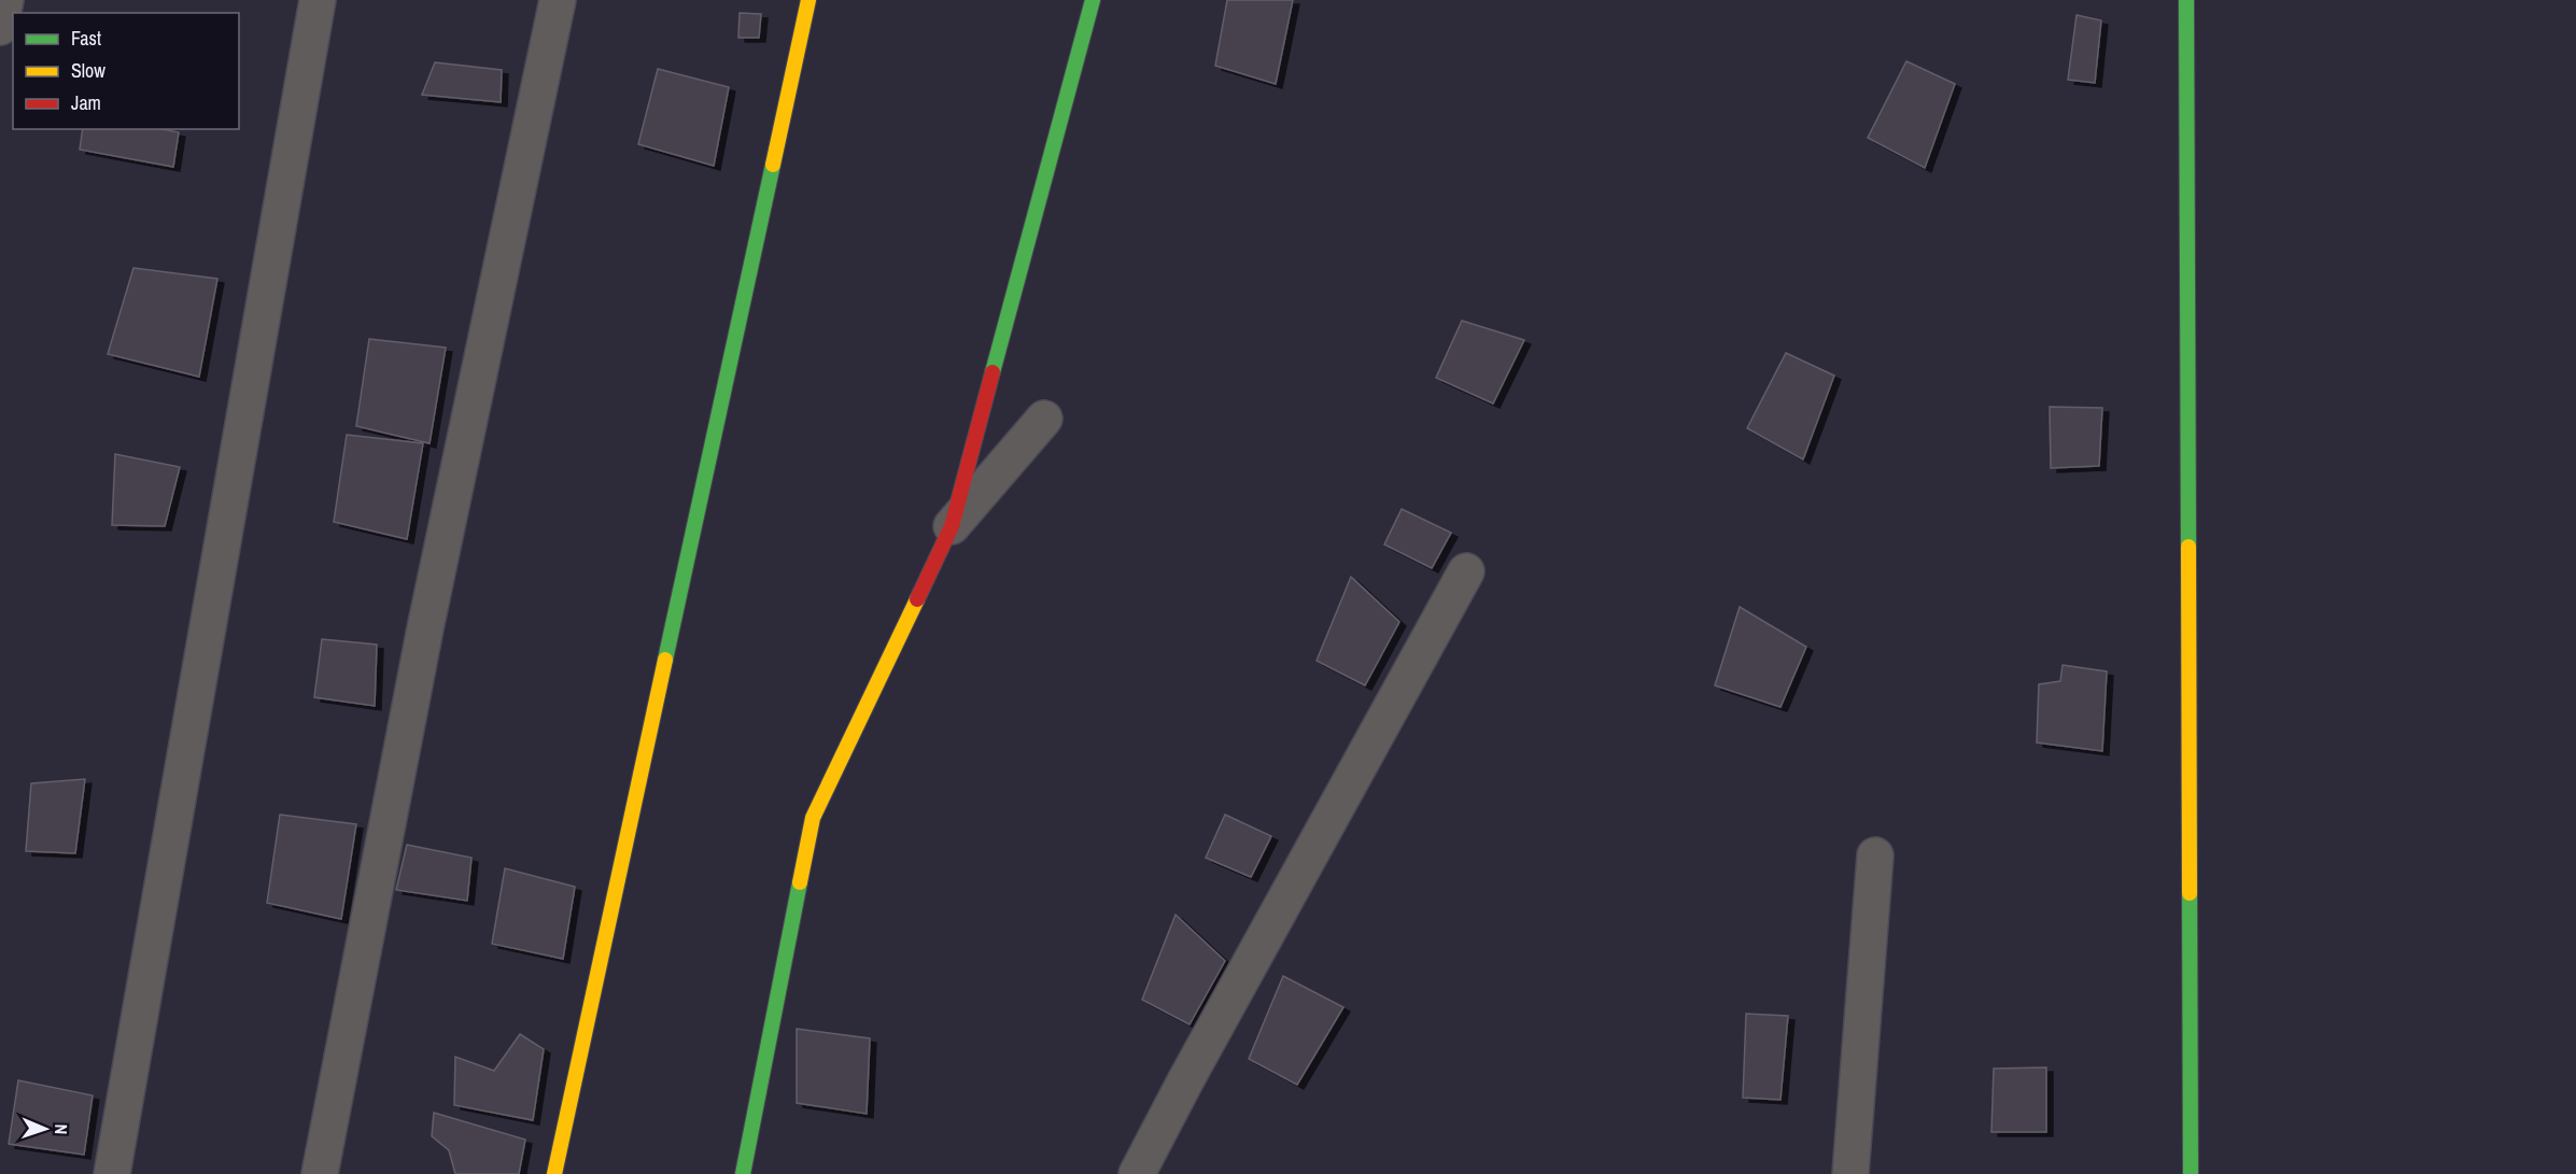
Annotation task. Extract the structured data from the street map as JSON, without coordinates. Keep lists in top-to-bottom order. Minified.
{"legend":["Fast","Slow","Jam"],"north":"right"}
